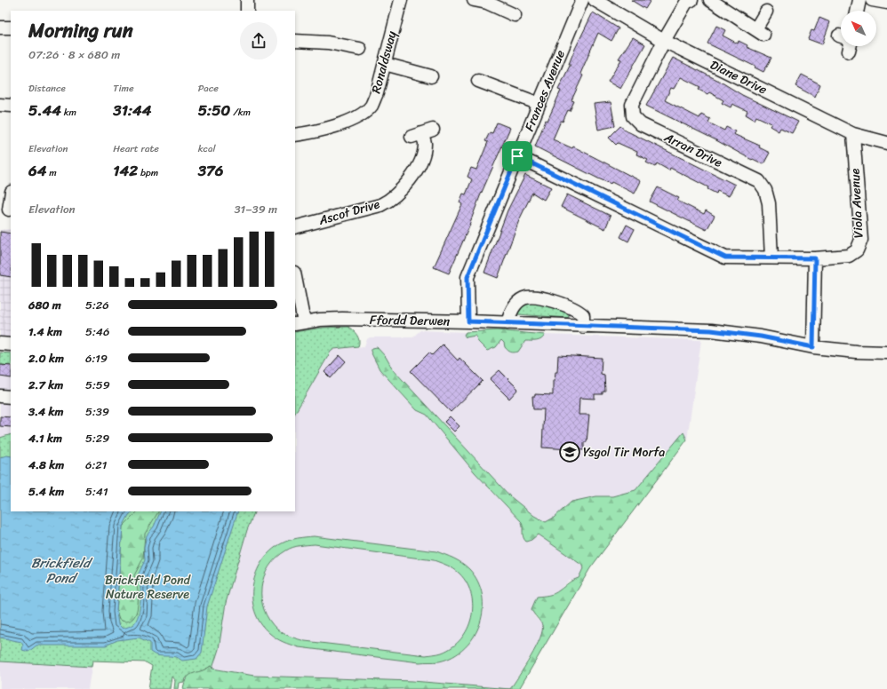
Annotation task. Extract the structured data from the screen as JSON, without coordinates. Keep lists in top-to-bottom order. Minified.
{"streets":{"street":["Ronaldsway","Diane Drive","Frances Avenue","Arran Drive","Viola Avenue","Ascot Drive","Ffordd Derwen"]},"crossings":[["Diane Drive","Arran Drive"],["Diane Drive","Viola Avenue"],["Frances Avenue","Viola Avenue"],["Frances Avenue","Ffordd Derwen"],["Arran Drive","Viola Avenue"]],"water":["Brickfield Pond"],"parks":["Brickfield Pond Nature Reserve"],"places":{"school or university":["Ysgol Tir Morfa"]},"north":"top left","page":{"heading":["Morning run","07:26 · 8 × 680 m"],"stats":[["Distance","5.44 km"],["Time","31:44"],["Pace","5:50 /km"],["Elevation","64 m"],["Heart rate","142 bpm"],["kcal","376"]],"chart":["Elevation","31–39 m"],"list":[{"name":"680 m","note":"5:26"},{"name":"1.4 km","note":"5:46"},{"name":"2.0 km","note":"6:19"},{"name":"2.7 km","note":"5:59"},{"name":"3.4 km","note":"5:39"},{"name":"4.1 km","note":"5:29"},{"name":"4.8 km","note":"6:21"},{"name":"5.4 km","note":"5:41"}]}}
